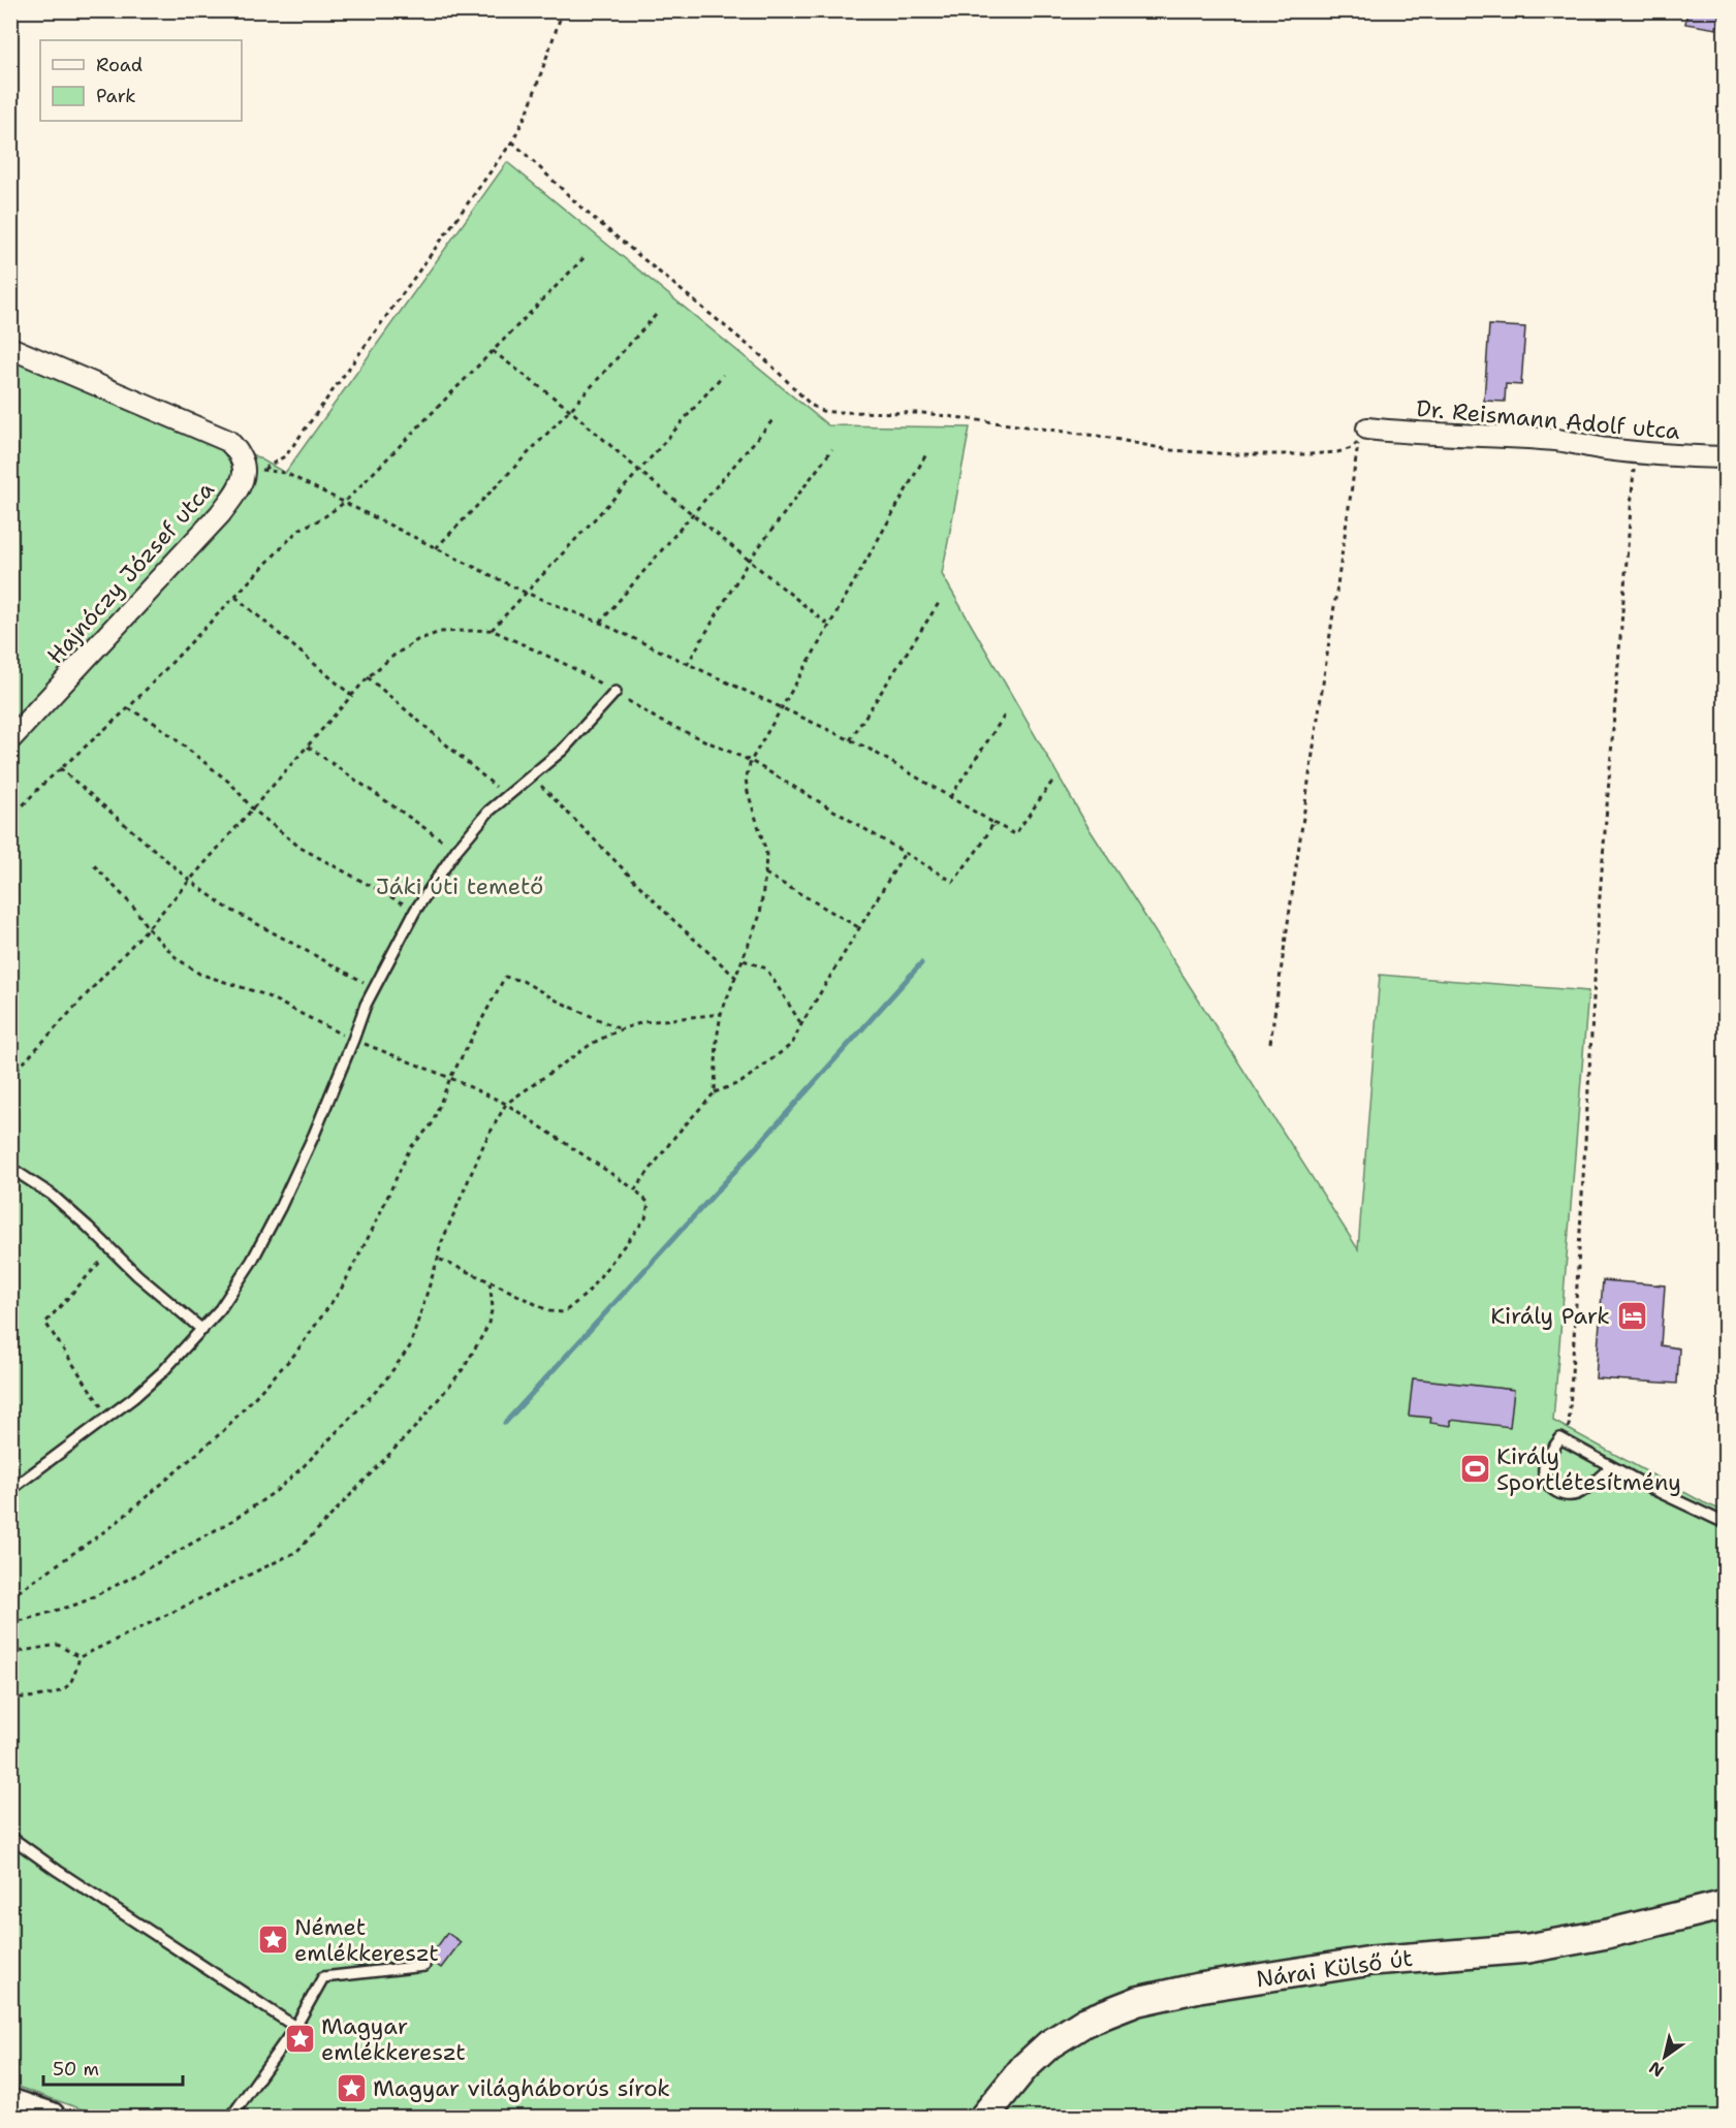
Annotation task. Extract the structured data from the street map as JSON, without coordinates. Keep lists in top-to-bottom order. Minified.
{"streets":{"street":["Dr. Reismann Adolf utca","Hajnóczy József utca","Nárai Külső út"]},"parks":["Jáki úti temető"],"places":{"hotel":["Király Park"],"sports":["Király Sportlétesítmény"],"place":["Német emlékkereszt","Magyar emlékkereszt","Magyar világháborús sírok"]},"legend":["Road","Park"],"scale_bar":"50 m","north":"bottom left"}
